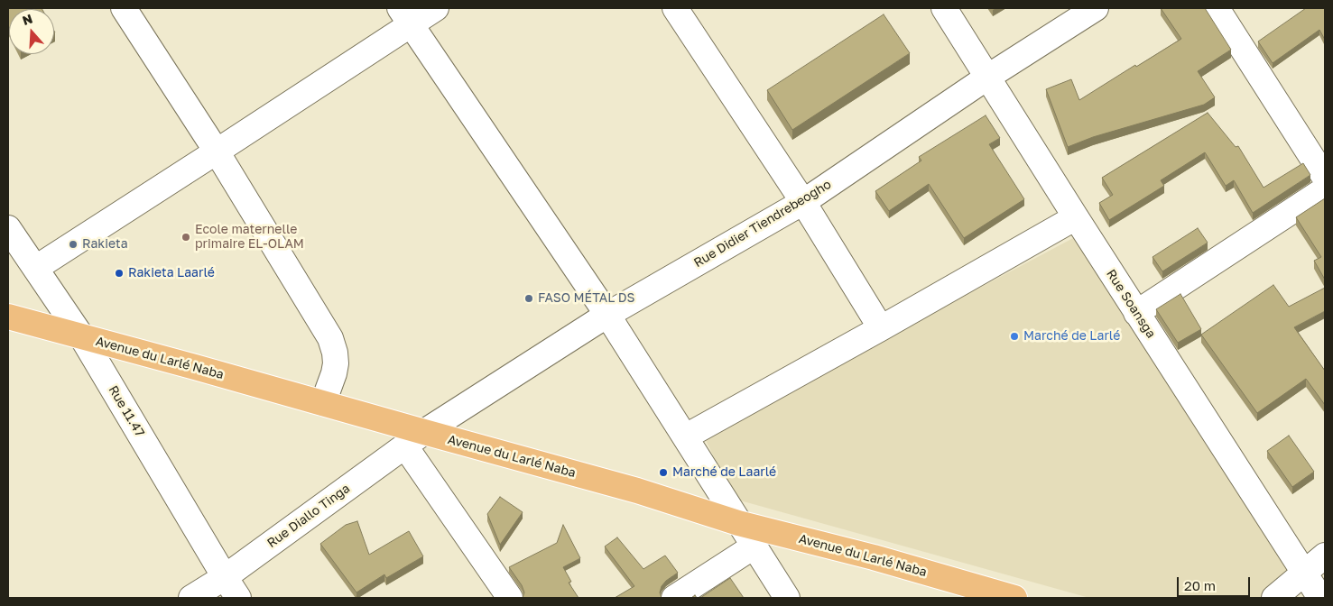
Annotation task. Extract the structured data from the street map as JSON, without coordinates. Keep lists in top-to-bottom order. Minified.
{"streets":{"main road":["Avenue du Larlé Naba"],"street":["Rue Didier Tiendrebeogho","Rue Soansga","Rue 11.47","Rue Diallo Tinga"]},"crossings":[["Rue Didier Tiendrebeogho","Rue Soansga"],["Rue Didier Tiendrebeogho","Avenue du Larlé Naba"],["Rue Didier Tiendrebeogho","Rue Diallo Tinga"],["Avenue du Larlé Naba","Rue 11.47"],["Avenue du Larlé Naba","Rue Diallo Tinga"],["Rue 11.47","Rue Diallo Tinga"]],"places":["Ecole maternelle primaire EL-OLAM","Rakieta","Rakieta Laarlé","FASO MÉTAL DS","Marché de Larlé","Marché de Laarlé"],"scale_bar":"20 m","north":"top"}
